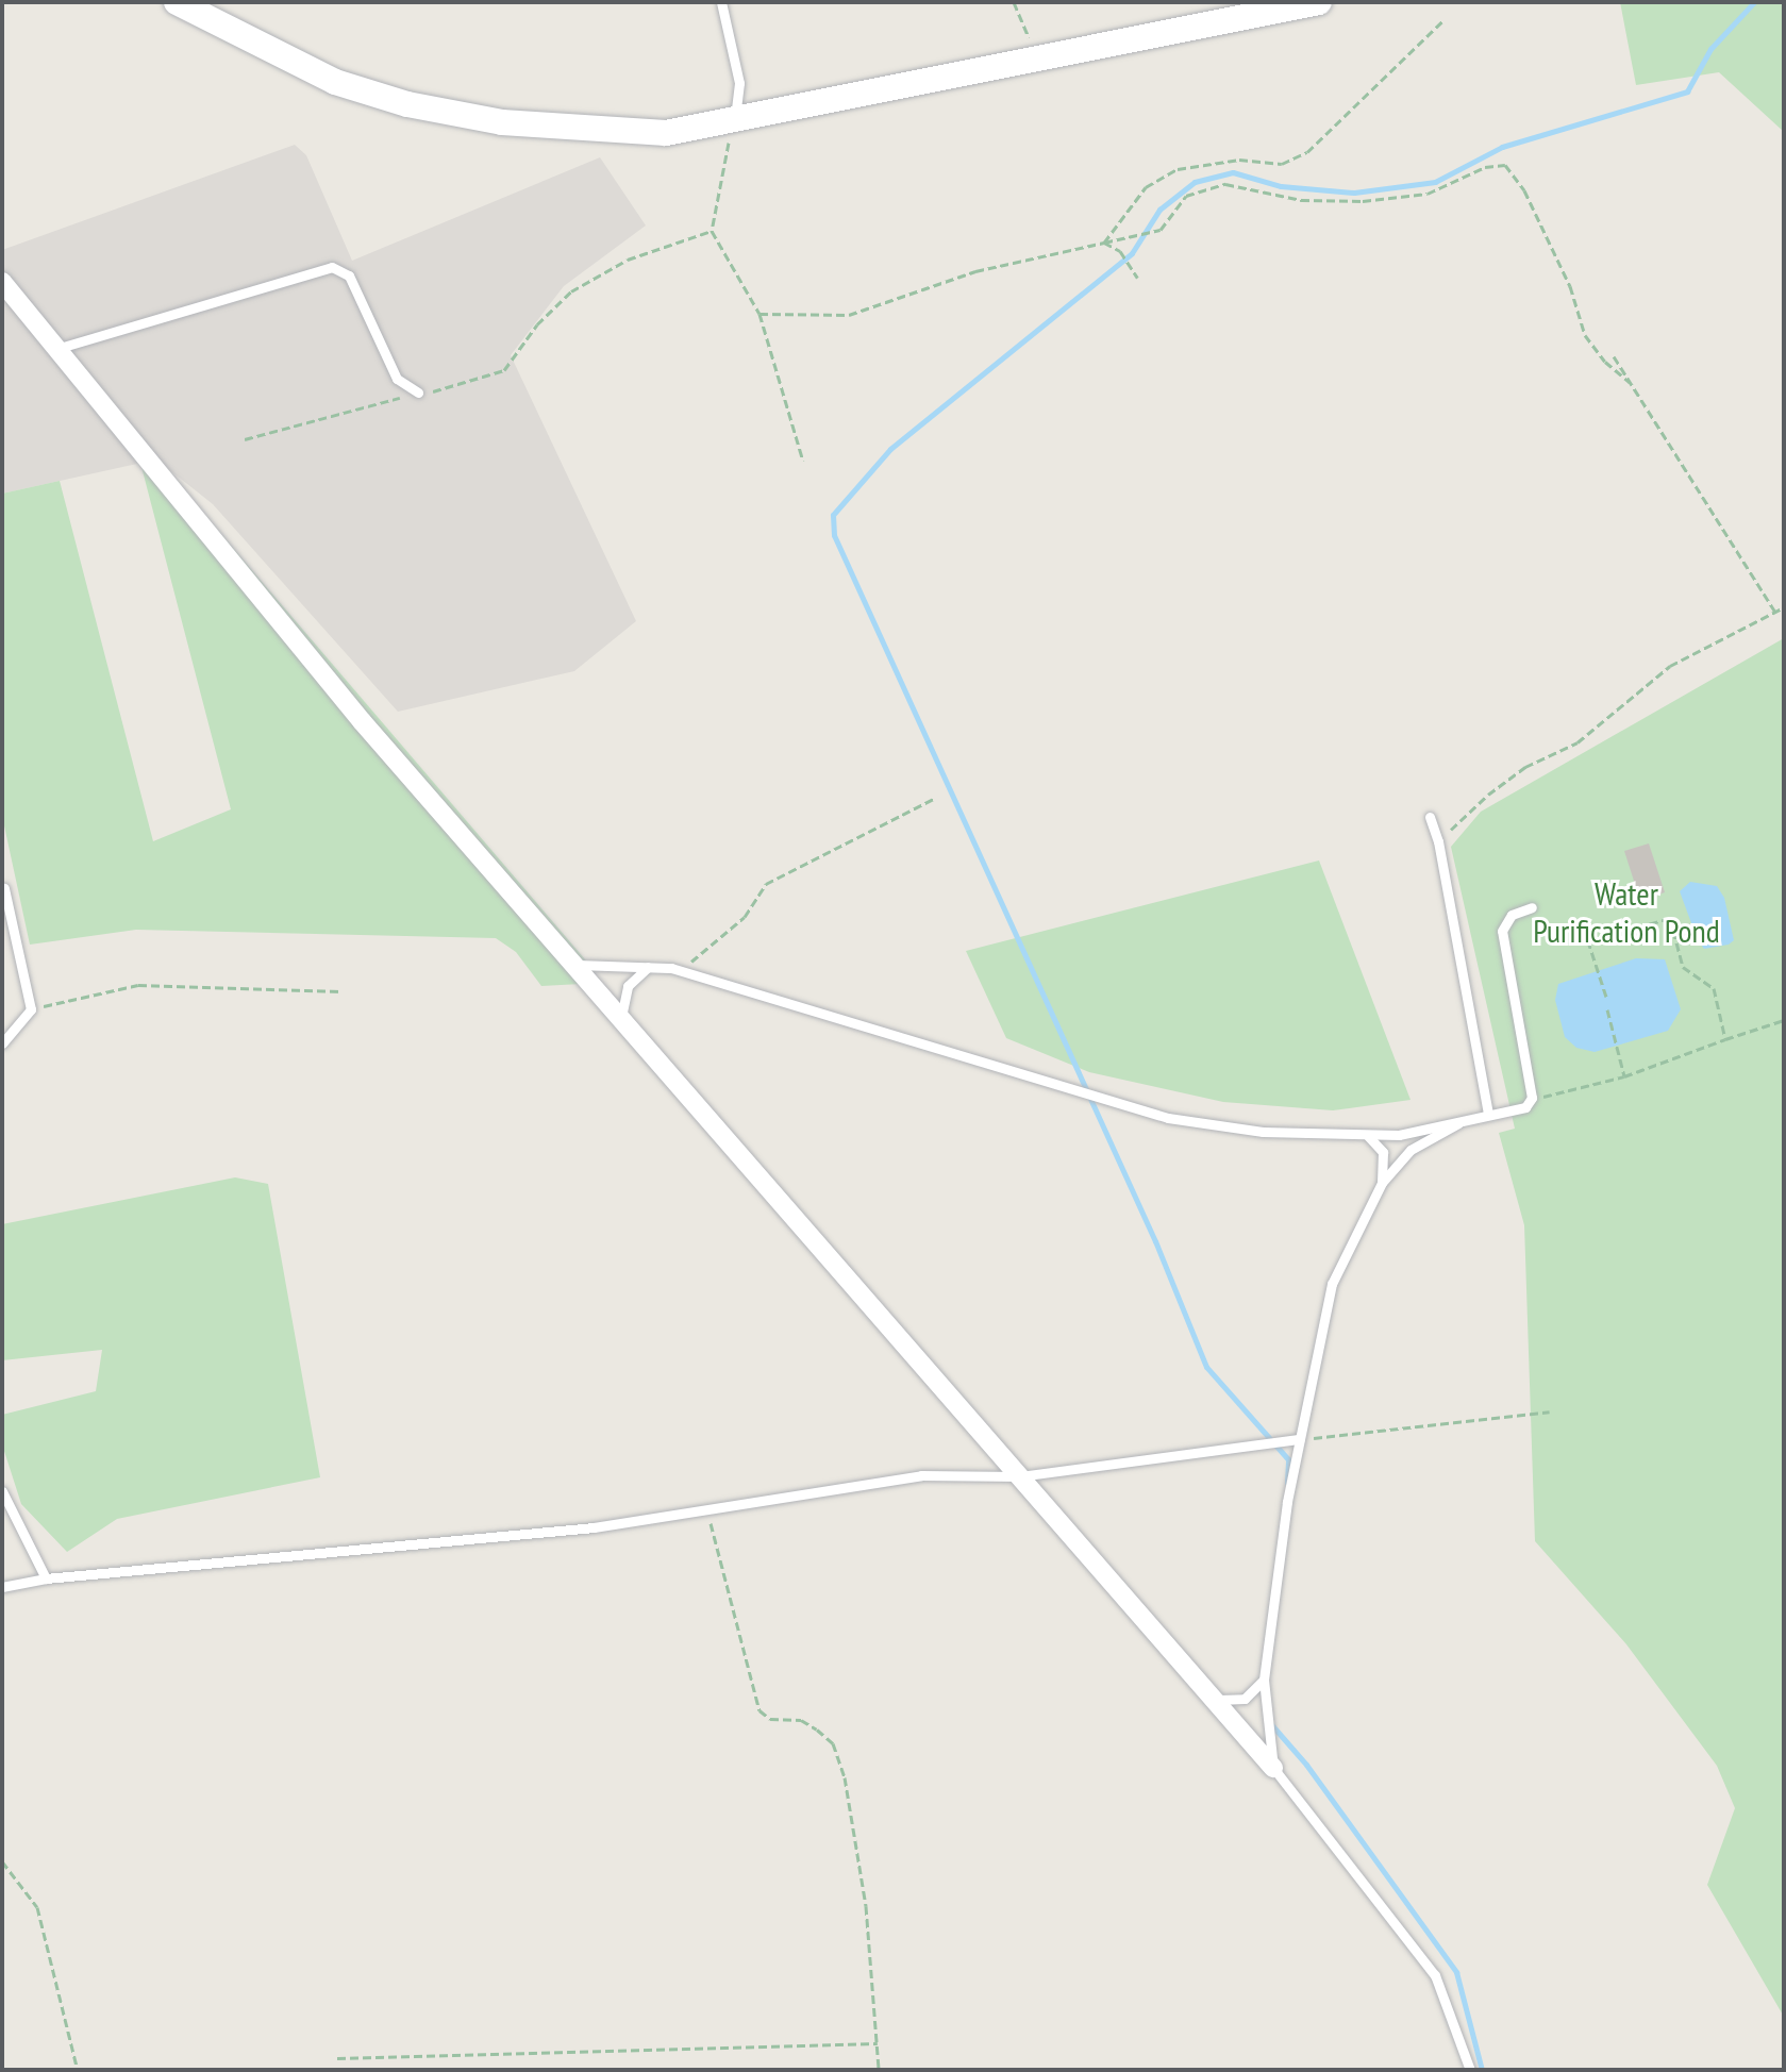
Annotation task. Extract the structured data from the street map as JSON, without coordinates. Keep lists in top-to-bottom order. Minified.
{"parks":["Water Purification Pond"]}
